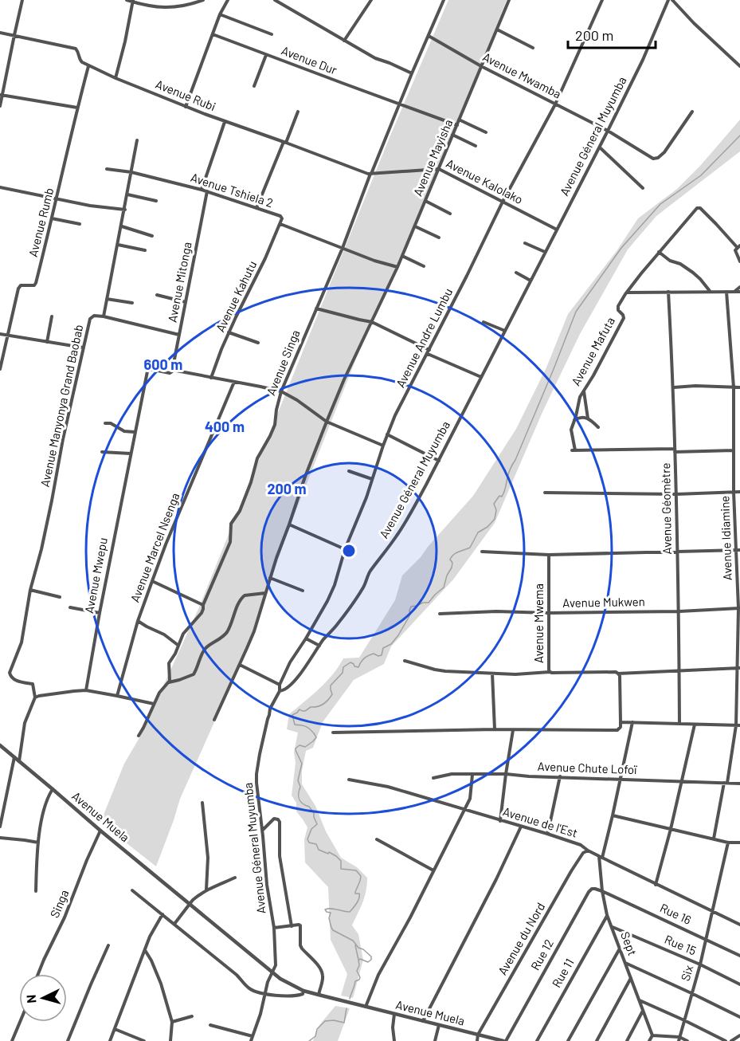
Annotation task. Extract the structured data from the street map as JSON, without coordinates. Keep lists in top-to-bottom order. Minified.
{"streets":{"street":["Avenue Dur","Avenue Mwamba","Avenue Rubi","Avenue Géneral Muyumba","Avenue Mayisha","Avenue Kalolako","Avenue Tshiela 2","Avenue Rumb","Avenue Mitonga","Avenue Kahutu","Avenue Andre Lumbu","Avenue Mafuta","Avenue Singa","Avenue Manyonya Grand Baobab","Avenue Géomètre","Avenue Idiamine","Avenue Marcel Nsenga","Avenue Mwepu","Avenue Mukwen","Avenue Mwema","Avenue Chute Lofoï","Avenue Muela","Avenue de l'Est","Singa","Rue 16","Avenue du Nord","Sept","Rue 15","Rue 12","Rue 11","Six"]},"crossings":[["Avenue Dur","Avenue Mayisha"],["Avenue Dur","Avenue Singa"],["Avenue Mwamba","Avenue Géneral Muyumba"],["Avenue Mwamba","Avenue Mayisha"],["Avenue Mwamba","Avenue Andre Lumbu"],["Avenue Mwamba","Avenue Singa"],["Avenue Rubi","Avenue Kalolako"],["Avenue Rubi","Avenue Rumb"],["Avenue Rubi","Avenue Singa"],["Avenue Géneral Muyumba","Avenue Kalolako"],["Avenue Géneral Muyumba","Avenue Andre Lumbu"],["Avenue Géneral Muyumba","Avenue Muela"],["Avenue Mayisha","Avenue Kalolako"],["Avenue Mayisha","Avenue Tshiela 2"],["Avenue Kalolako","Avenue Andre Lumbu"],["Avenue Kalolako","Avenue Singa"],["Avenue Tshiela 2","Avenue Mitonga"],["Avenue Tshiela 2","Avenue Kahutu"],["Avenue Tshiela 2","Avenue Singa"],["Avenue Mitonga","Avenue Mwepu"],["Avenue Mafuta","Avenue Géomètre"],["Avenue Géomètre","Avenue Mukwen"],["Avenue Géomètre","Avenue Mwema"],["Avenue Idiamine","Avenue Mukwen"],["Avenue Idiamine","Avenue Mwema"],["Avenue Idiamine","Avenue Chute Lofoï"],["Avenue Mukwen","Avenue Mwema"],["Avenue Chute Lofoï","Sept"],["Avenue Muela","Singa"],["Avenue Muela","Avenue du Nord"],["Avenue Muela","Rue 12"],["Avenue de l'Est","Avenue du Nord"],["Avenue de l'Est","Sept"],["Avenue de l'Est","Six"],["Rue 16","Sept"],["Rue 16","Rue 12"],["Rue 16","Six"],["Sept","Rue 15"],["Sept","Rue 12"],["Sept","Rue 11"],["Rue 15","Six"]],"scale_bar":"200 m","north":"left","rings":["600 m","400 m","200 m"]}
